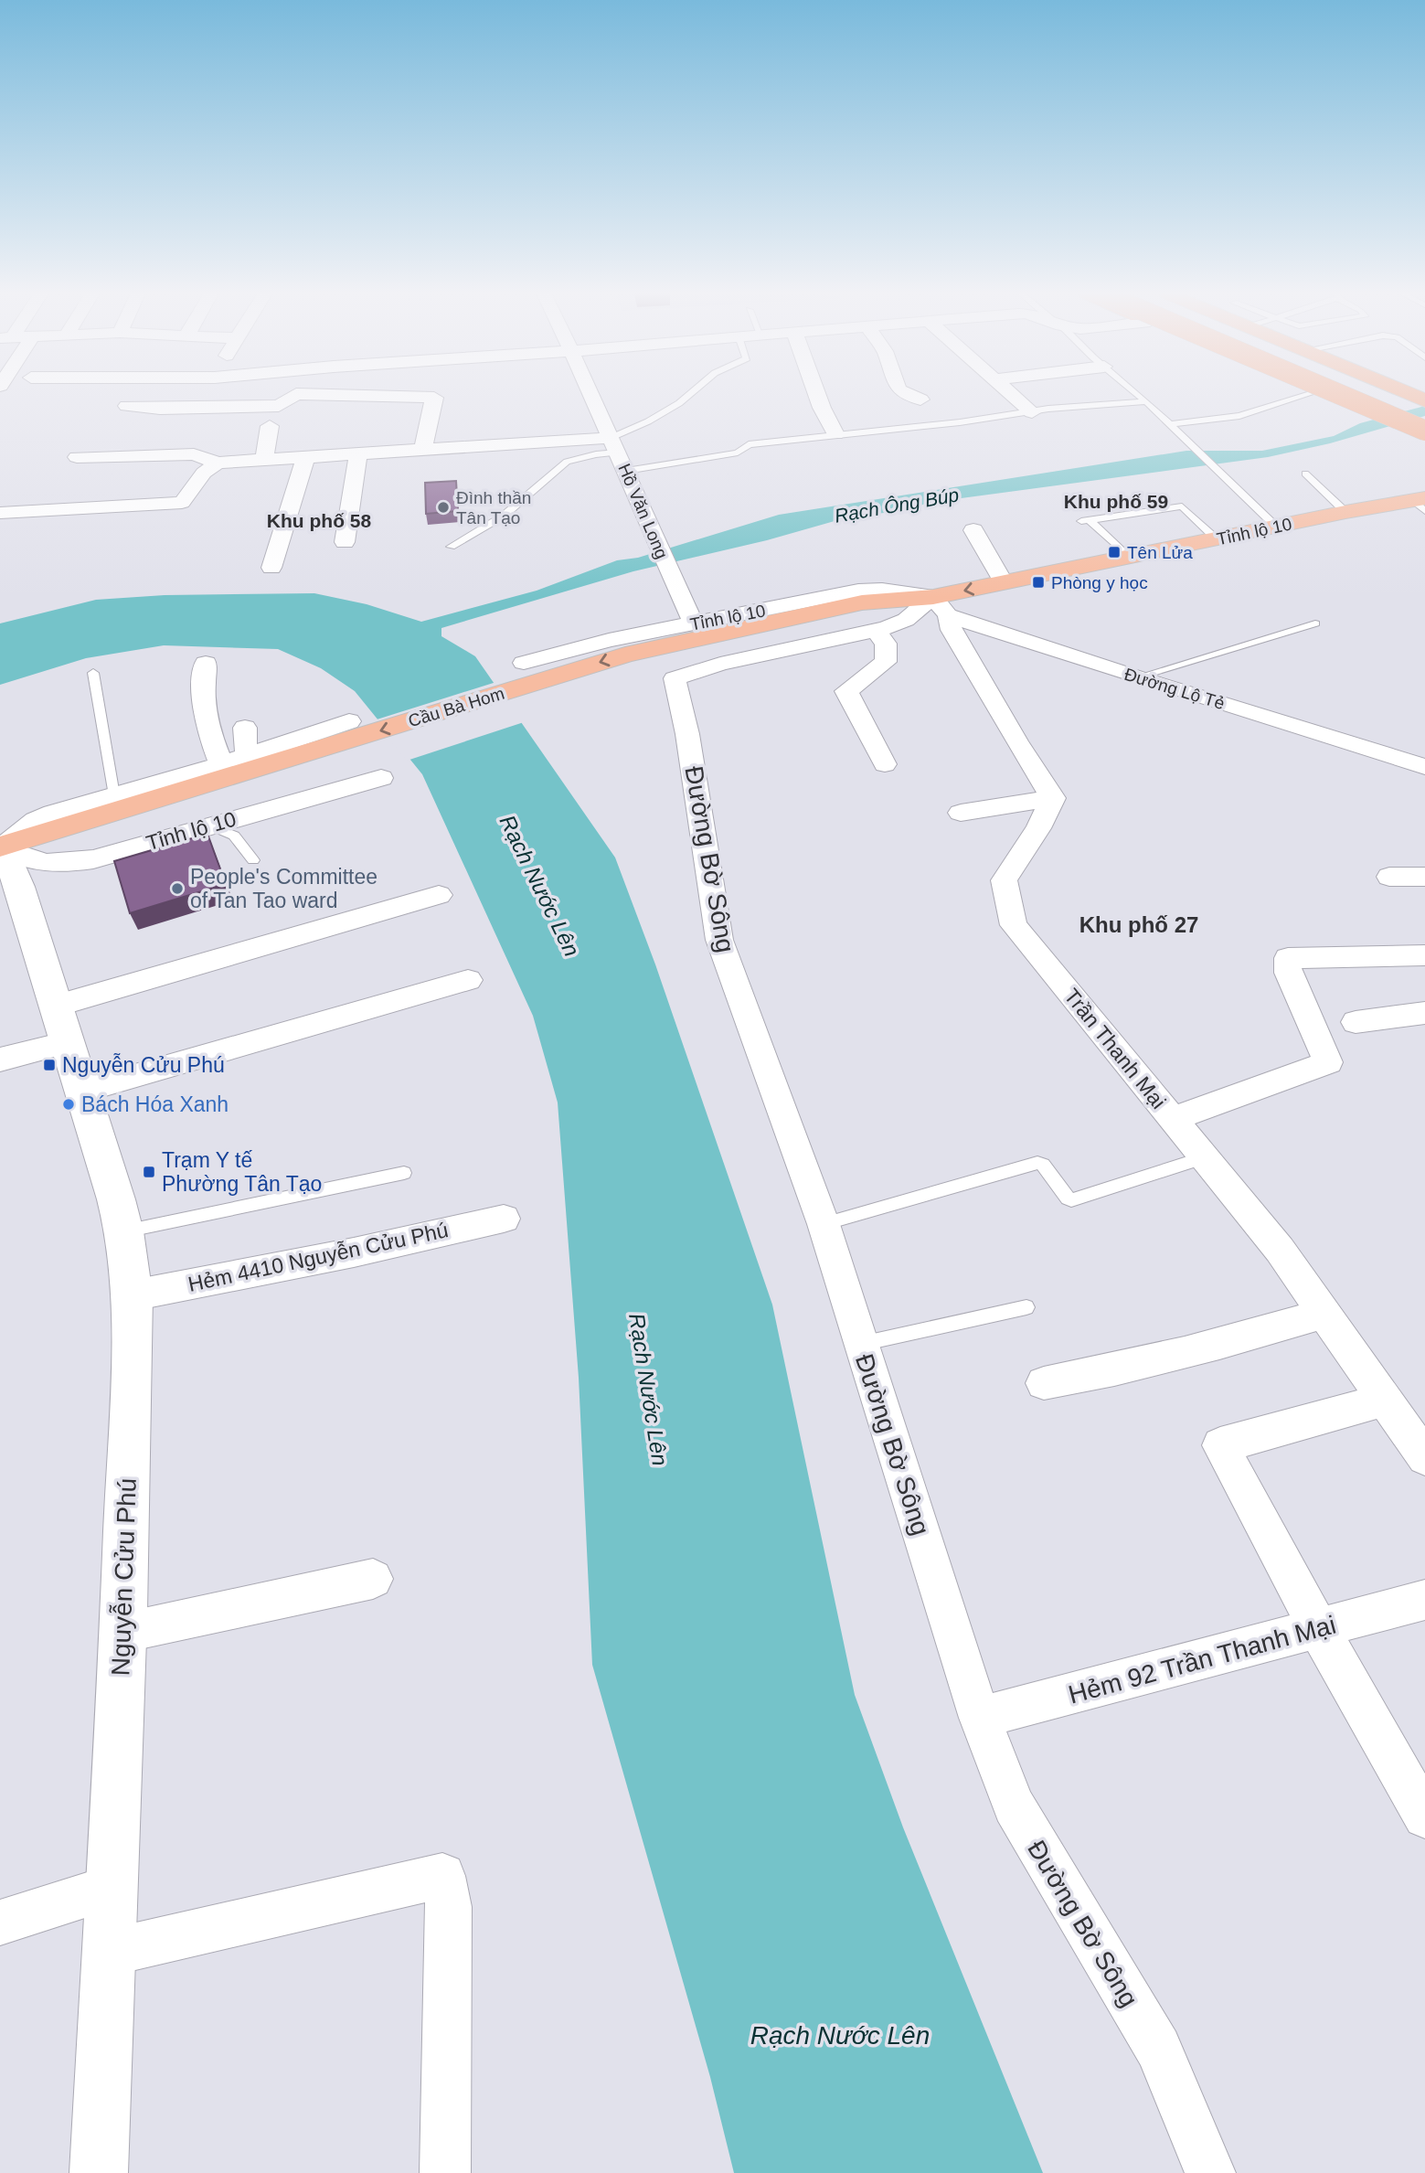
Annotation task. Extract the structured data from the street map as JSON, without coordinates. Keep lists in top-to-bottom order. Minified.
{"streets":{"main road":["Tỉnh lộ 10","Cầu Bà Hom","Nguyễn Cửu Phú"],"street":["Hồ Văn Long","Đường Lộ Tẻ","Đường Bờ Sông","Trần Thanh Mại","Hẻm 4410 Nguyễn Cửu Phú","Hẻm 92 Trần Thanh Mại"]},"crossings":[["Hồ Văn Long","Tỉnh lộ 10"],["Tỉnh lộ 10","Đường Lộ Tẻ"],["Tỉnh lộ 10","Cầu Bà Hom"],["Tỉnh lộ 10","Đường Bờ Sông"],["Tỉnh lộ 10","Nguyễn Cửu Phú"],["Cầu Bà Hom","Nguyễn Cửu Phú"],["Đường Bờ Sông","Hẻm 92 Trần Thanh Mại"],["Hẻm 4410 Nguyễn Cửu Phú","Nguyễn Cửu Phú"]],"districts":["Khu phố 59","Khu phố 58","Khu phố 27"],"water":["Rạch Ông Búp","Rạch Nước Lên"],"places":{"other":["Đình thần Tân Tạo","People's Committee of Tan Tao ward","Bách Hóa Xanh"],"transit":["Tên Lửa","Phòng y học","Nguyễn Cửu Phú","Trạm Y tế Phường Tân Tạo"]}}
